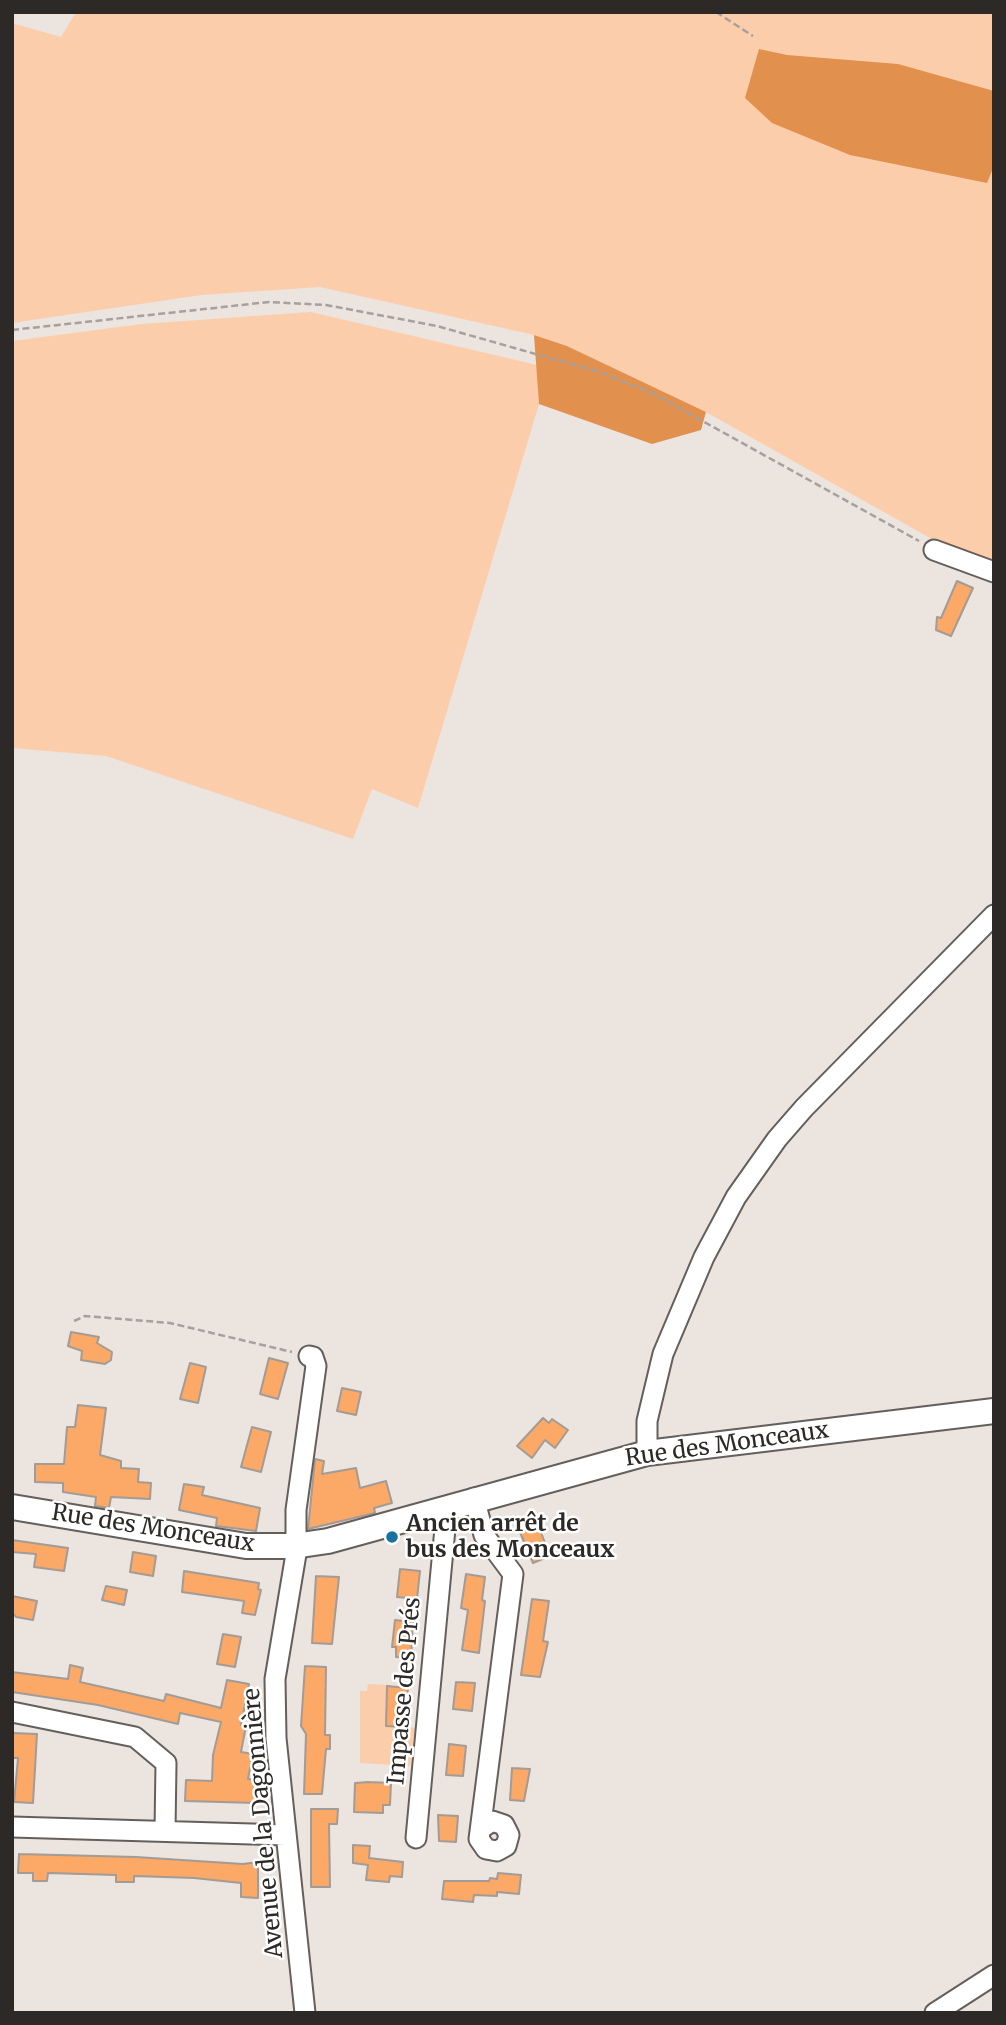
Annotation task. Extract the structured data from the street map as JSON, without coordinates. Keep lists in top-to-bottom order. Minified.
{"streets":{"main road":["Rue des Monceaux"],"street":["Impasse des Prés","Avenue de la Dagonnière"]},"crossings":[["Rue des Monceaux","Impasse des Prés"],["Rue des Monceaux","Avenue de la Dagonnière"]],"places":["Ancien arrêt de bus des Monceaux"]}
